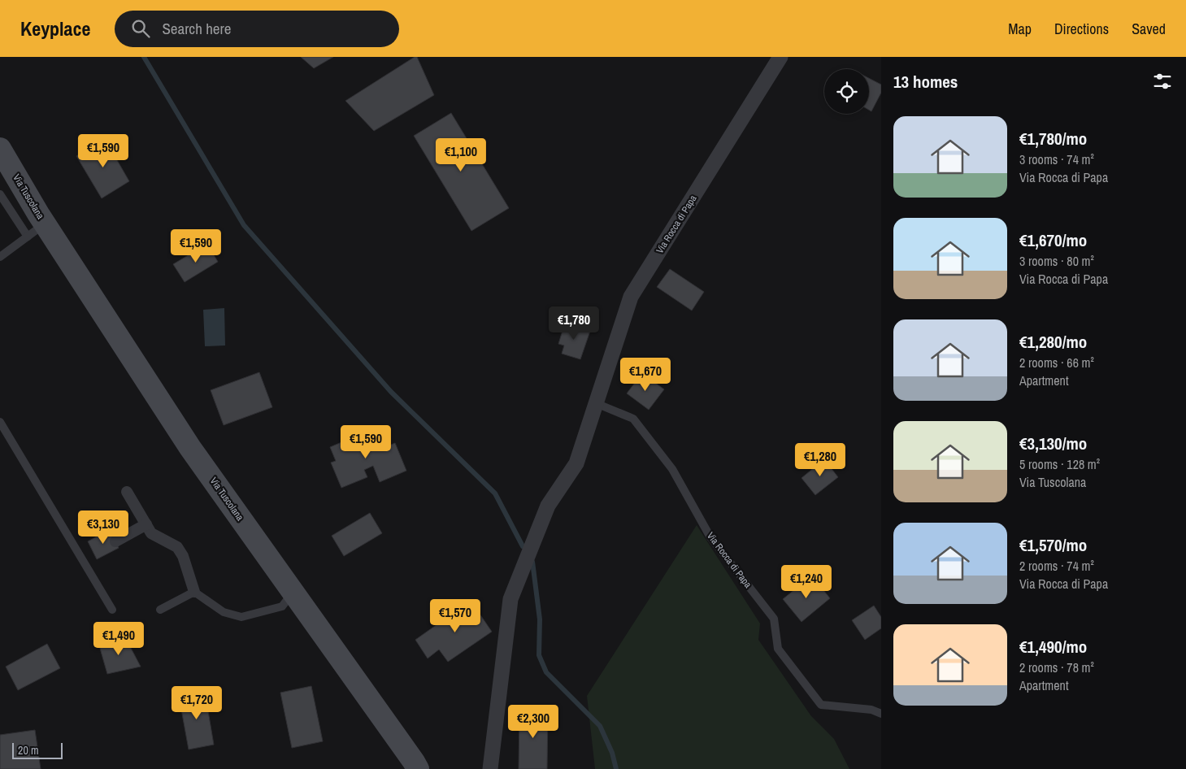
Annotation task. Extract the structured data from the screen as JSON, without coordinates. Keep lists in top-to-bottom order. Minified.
{"streets":{"main road":["Via Tuscolana"],"street":["Via Rocca di Papa"]},"scale_bar":"20 m","page":{"header":"Keyplace","search":"Search here","nav":["Map","Directions","Saved"],"heading":"13 homes","list":[{"name":"€1,780/mo","note":"3 rooms · 74 m² · Via Rocca di Papa"},{"name":"€1,670/mo","note":"3 rooms · 80 m² · Via Rocca di Papa"},{"name":"€1,280/mo","note":"2 rooms · 66 m² · Apartment"},{"name":"€3,130/mo","note":"5 rooms · 128 m² · Via Tuscolana"},{"name":"€1,570/mo","note":"2 rooms · 74 m² · Via Rocca di Papa"},{"name":"€1,490/mo","note":"2 rooms · 78 m² · Apartment"}],"price":["€1,590","€1,100","€1,590","€1,780","€1,670","€1,590","€1,280","€3,130","€1,240","€1,570","€1,490","€1,720","€2,300"],"scale":"20 m"}}
